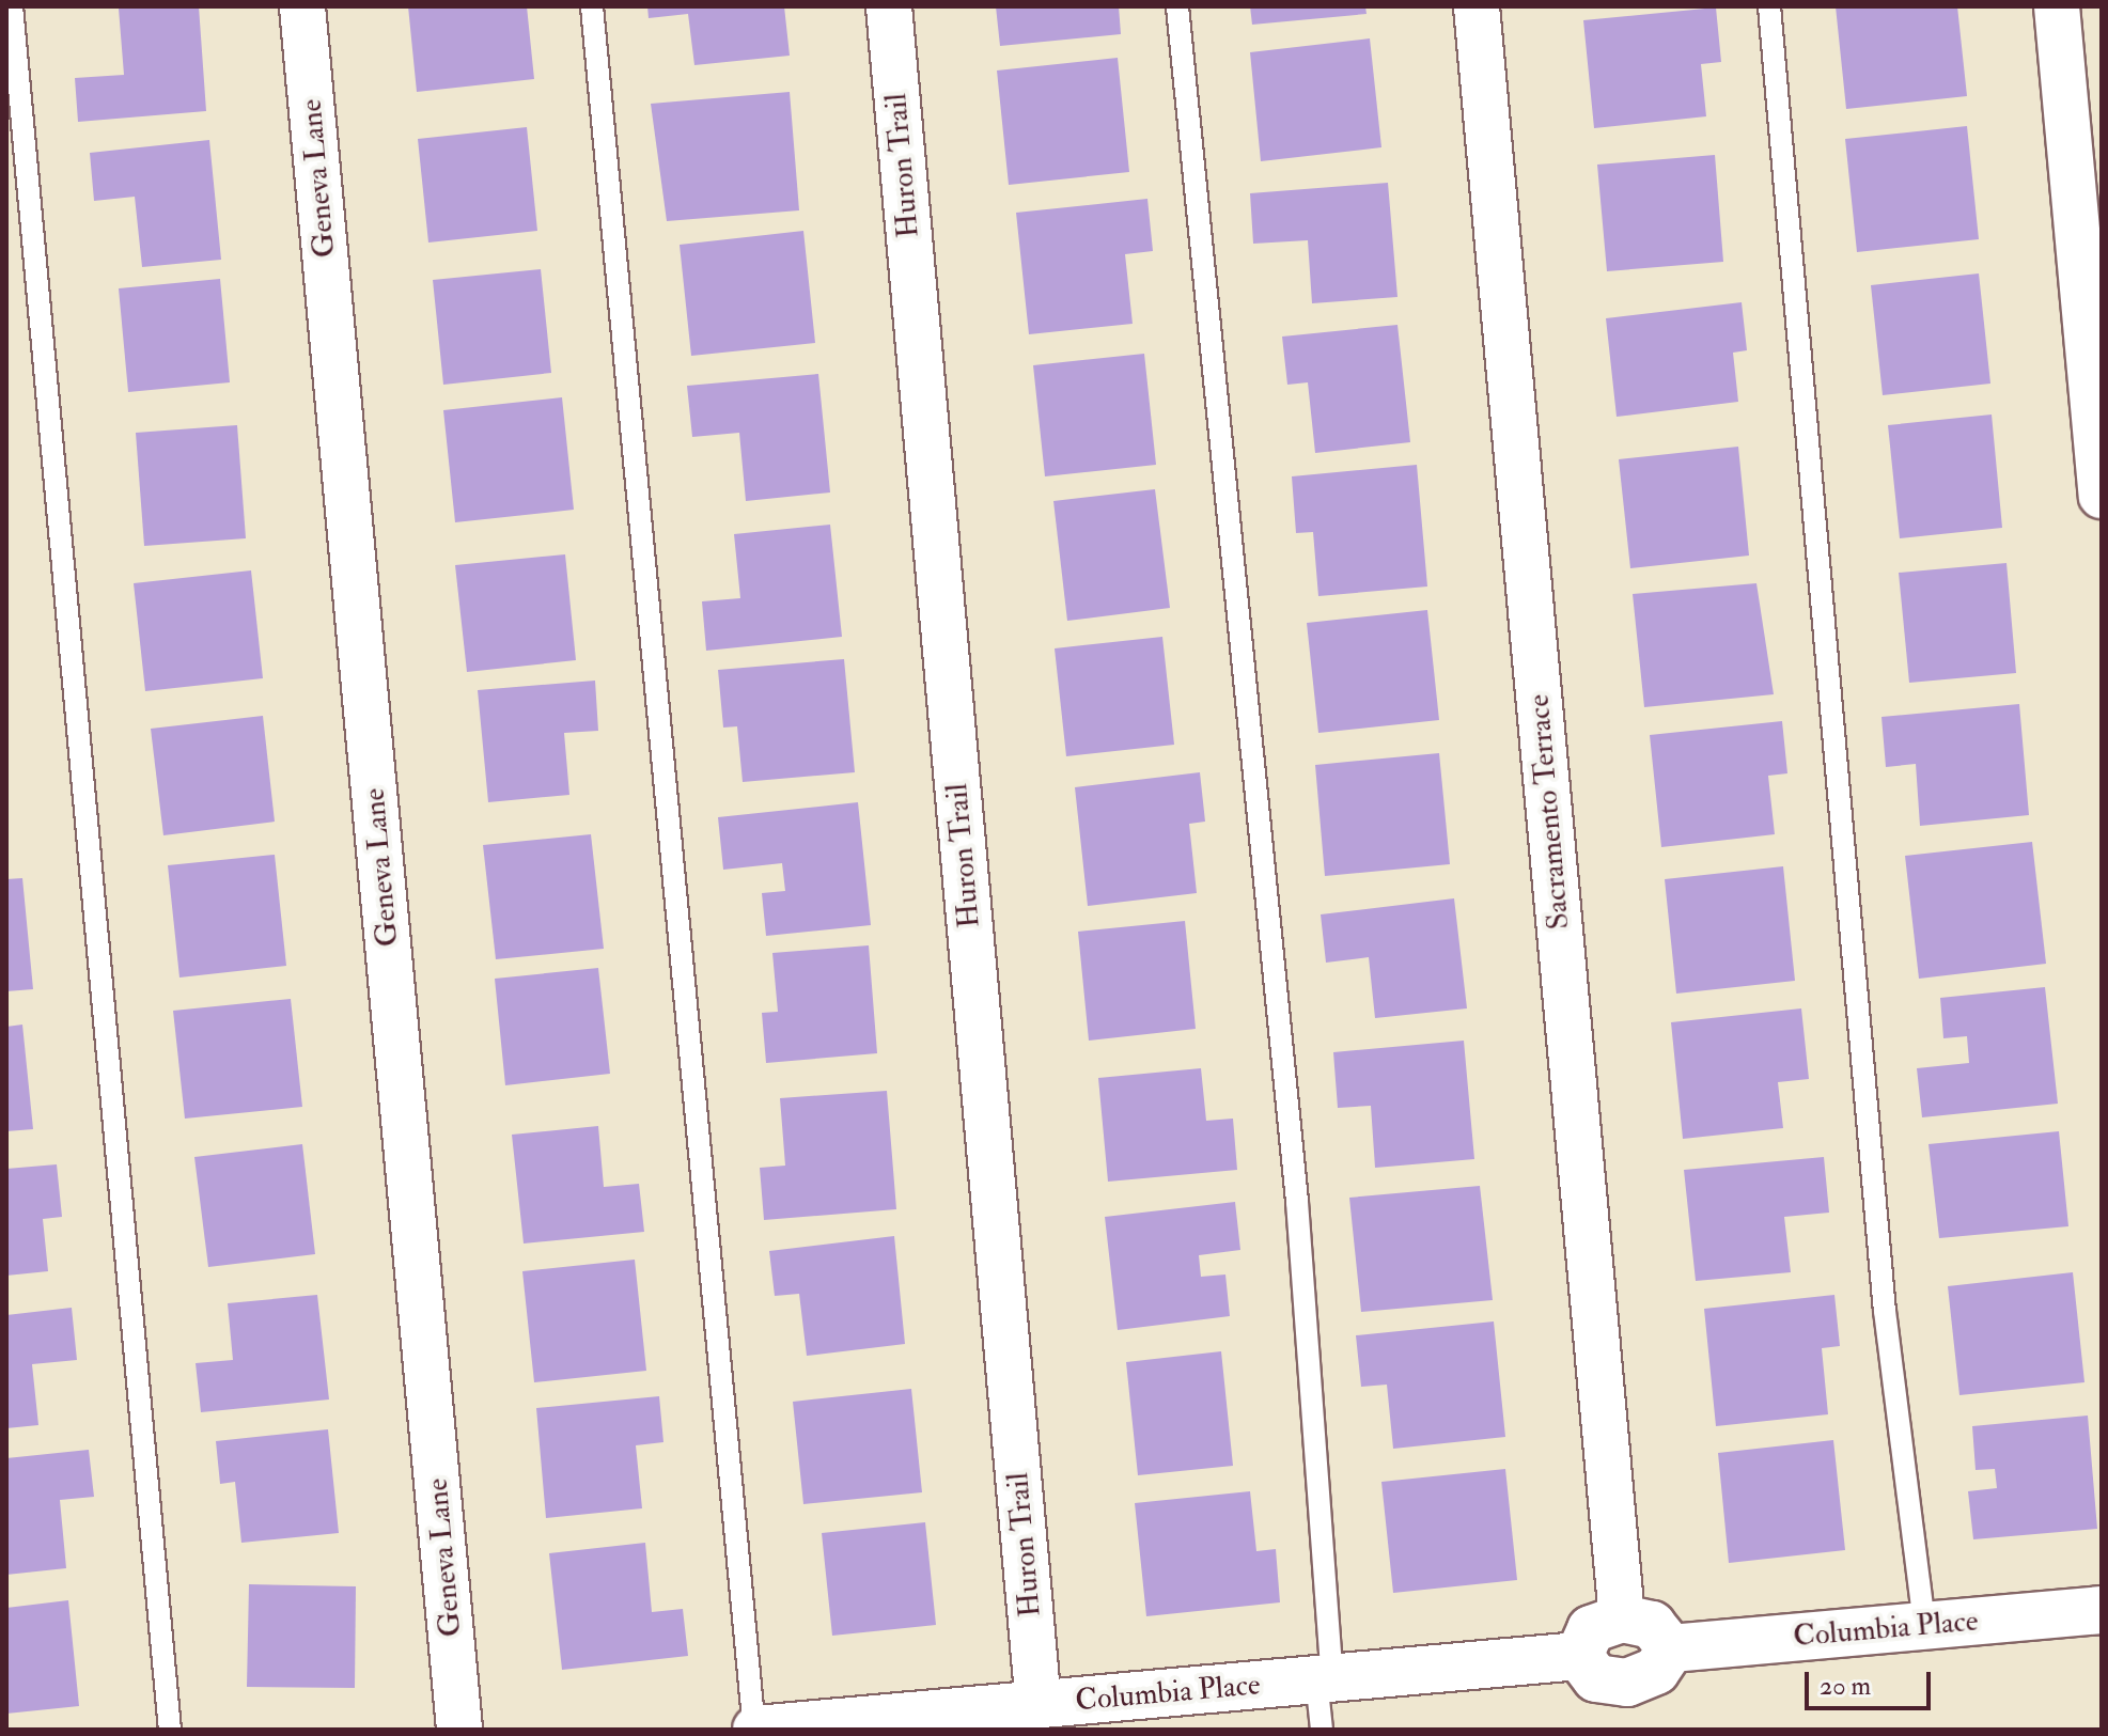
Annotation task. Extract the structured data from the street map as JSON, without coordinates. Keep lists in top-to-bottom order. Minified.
{"streets":{"street":["Huron Trail","Geneva Lane","Sacramento Terrace","Columbia Place"]},"crossings":[["Huron Trail","Columbia Place"],["Sacramento Terrace","Columbia Place"]],"scale_bar":"20 m"}
